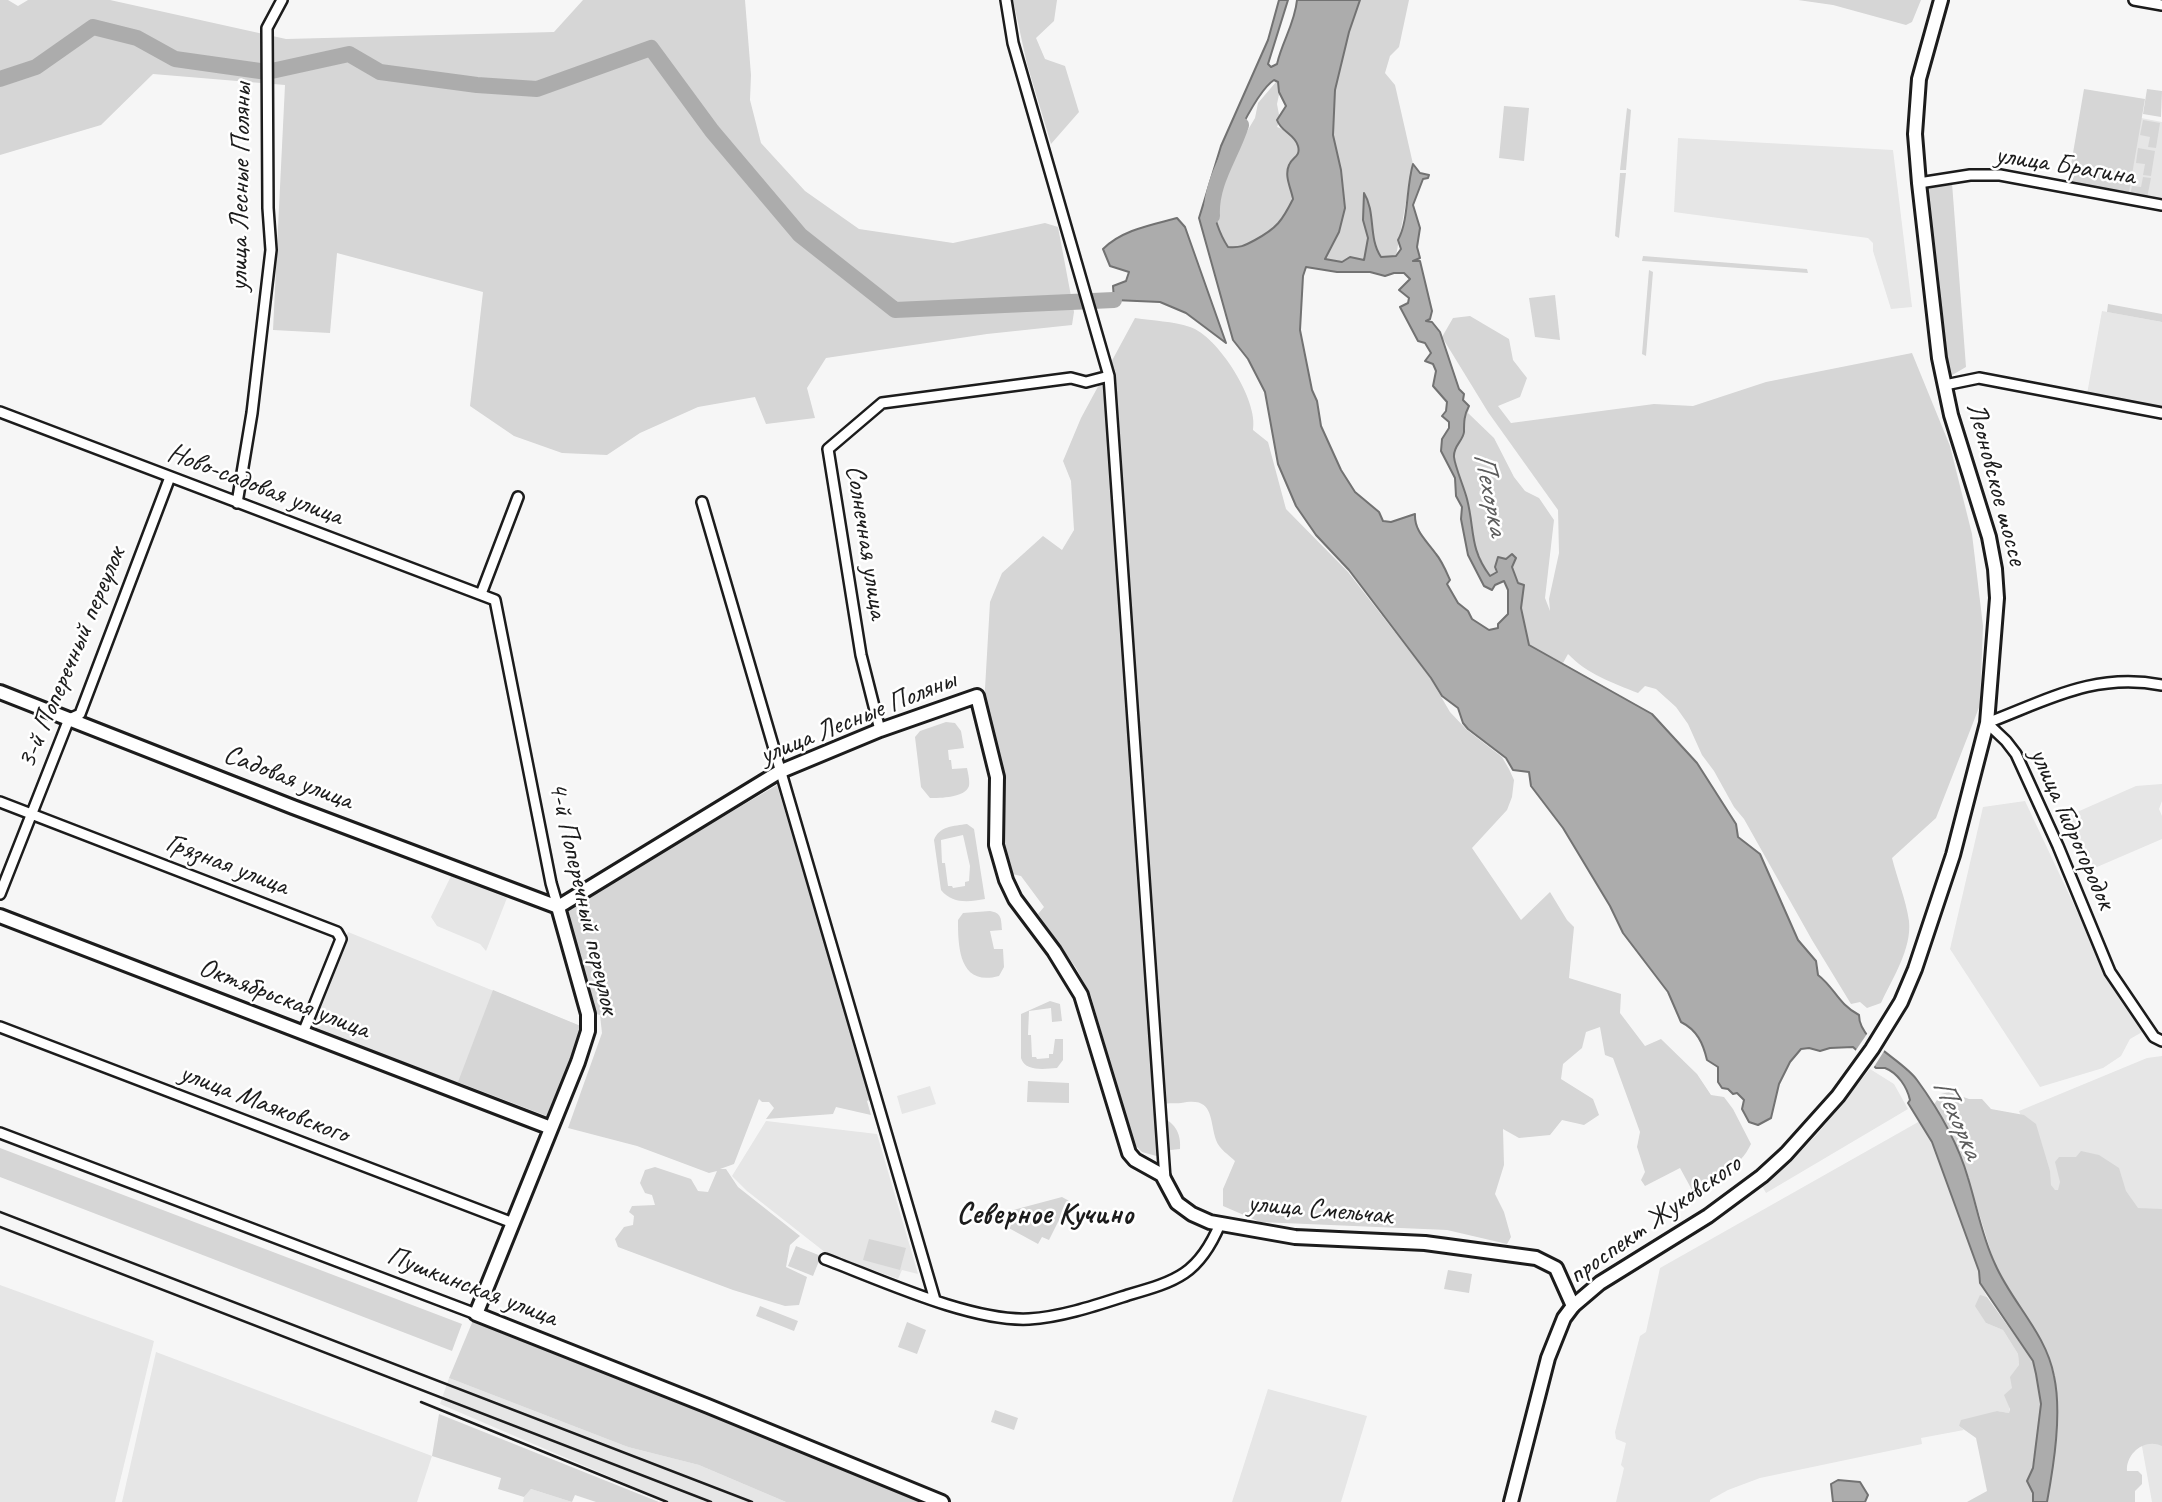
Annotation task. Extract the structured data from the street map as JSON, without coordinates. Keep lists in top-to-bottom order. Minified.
{"streets":{"street":["улица Брагина","улица Лесные Поляны","Леоновское шоссе","Ново-садовая улица","Солнечная улица","3-й Поперечный переулок","Садовая улица","улица Гидрогородок","Грязная улица","4-й Поперечный переулок","Октябрьская улица","улица Маяковского","улица Смельчак","проспект Жуковского","Пушкинская улица"]},"crossings":[["улица Брагина","Леоновское шоссе"],["улица Лесные Поляны","Ново-садовая улица"],["улица Лесные Поляны","Солнечная улица"],["улица Лесные Поляны","Садовая улица"],["улица Лесные Поляны","4-й Поперечный переулок"],["улица Лесные Поляны","улица Смельчак"],["Леоновское шоссе","улица Гидрогородок"],["Леоновское шоссе","проспект Жуковского"],["Ново-садовая улица","3-й Поперечный переулок"],["Ново-садовая улица","4-й Поперечный переулок"],["3-й Поперечный переулок","Садовая улица"],["3-й Поперечный переулок","Грязная улица"],["Садовая улица","4-й Поперечный переулок"],["Грязная улица","Октябрьская улица"],["4-й Поперечный переулок","Октябрьская улица"],["4-й Поперечный переулок","улица Маяковского"],["4-й Поперечный переулок","Пушкинская улица"],["улица Смельчак","проспект Жуковского"]],"districts":["Северное Кучино"],"water":["Пехорка"]}
